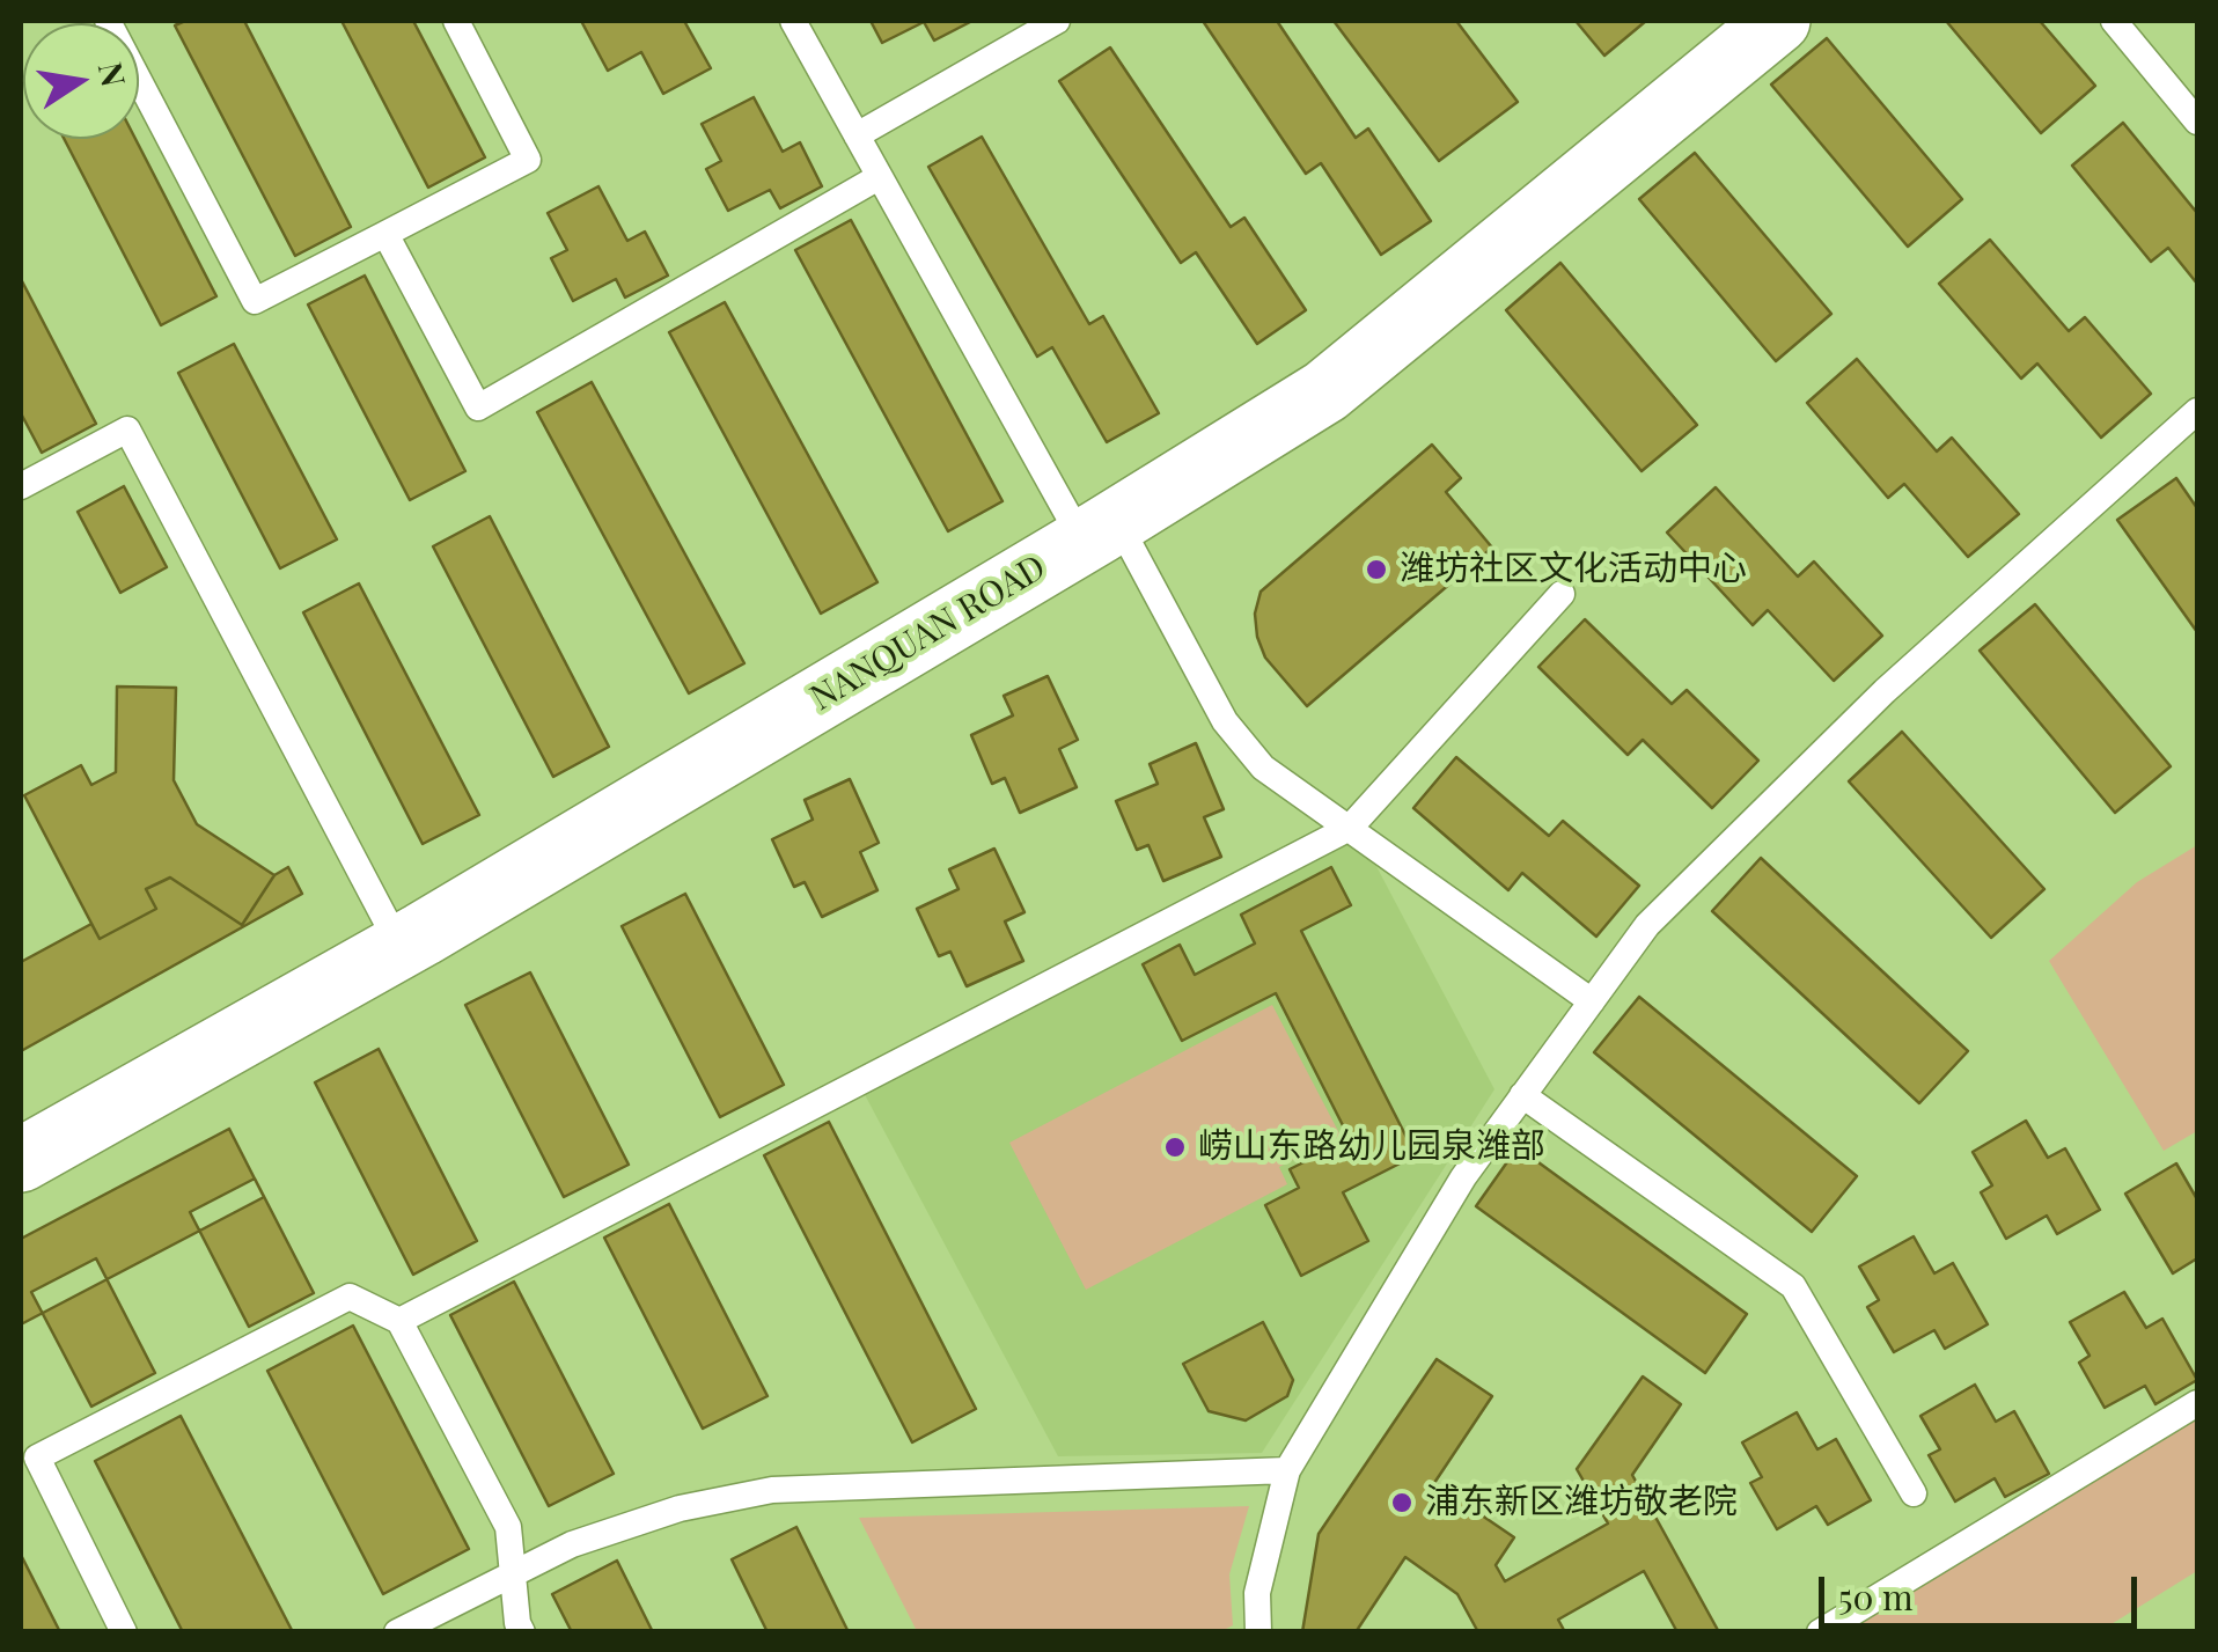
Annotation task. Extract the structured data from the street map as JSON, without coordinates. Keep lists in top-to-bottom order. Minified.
{"streets":{"street":["NANQUAN ROAD"]},"places":["潍坊社区文化活动中心","崂山东路幼儿园泉潍部","浦东新区潍坊敬老院"],"scale_bar":"50 m","north":"right"}
